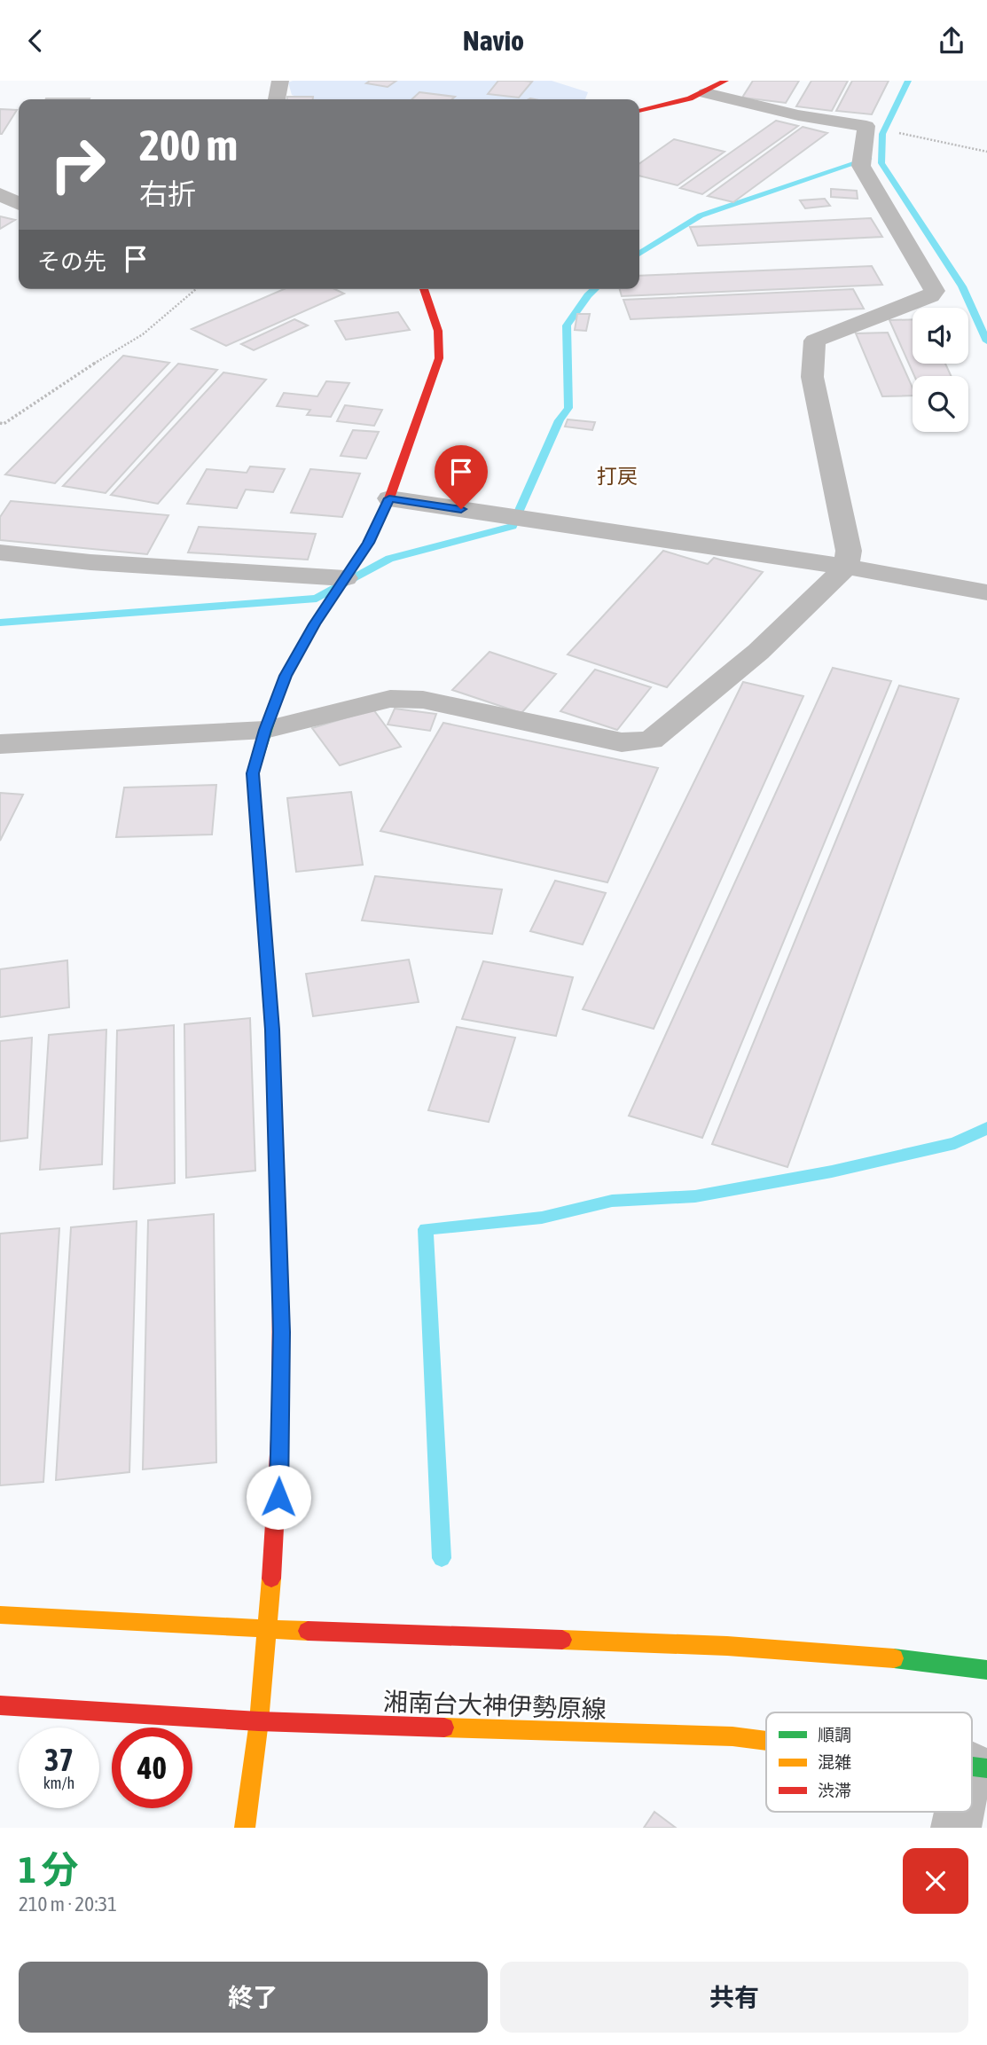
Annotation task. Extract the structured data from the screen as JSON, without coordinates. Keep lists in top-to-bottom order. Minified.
{"streets":{"street":["湘南台大神伊勢原線"]},"districts":["打戻"],"legend":["順調","混雑","渋滞"],"page":{"header":"Navio","turn":["200 m","右折"],"then":"その先","speed":"37 km/h","limit":"40","heading":["1 分","210 m · 20:31"],"buttons":["終了","共有"]}}
